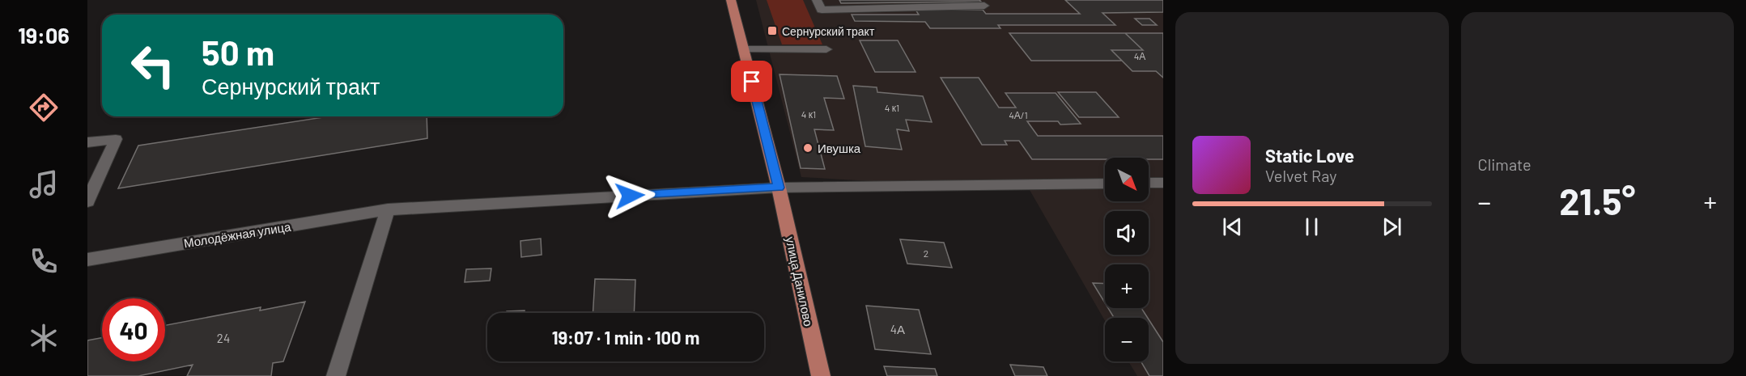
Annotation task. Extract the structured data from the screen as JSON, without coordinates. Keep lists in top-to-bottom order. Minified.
{"streets":{"main road":["улица Данилово"],"street":["Молодёжная улица"]},"crossings":[["Молодёжная улица","улица Данилово"]],"places":{"transit":["Сернурский тракт"],"other":["Ивушка"]},"house_numbers":["4А","4 к1","4 к1","4А/1","2","4А","24"],"north":"bottom right","page":{"tabs":"19:06","tile":"Climate","turn":["50 m","Сернурский тракт"],"song":["Static Love","Velvet Ray"],"map_buttons":["+","−"],"heat":["−","21.5°","+"],"limit":"40","trip":"19:07 · 1 min · 100 m"}}
